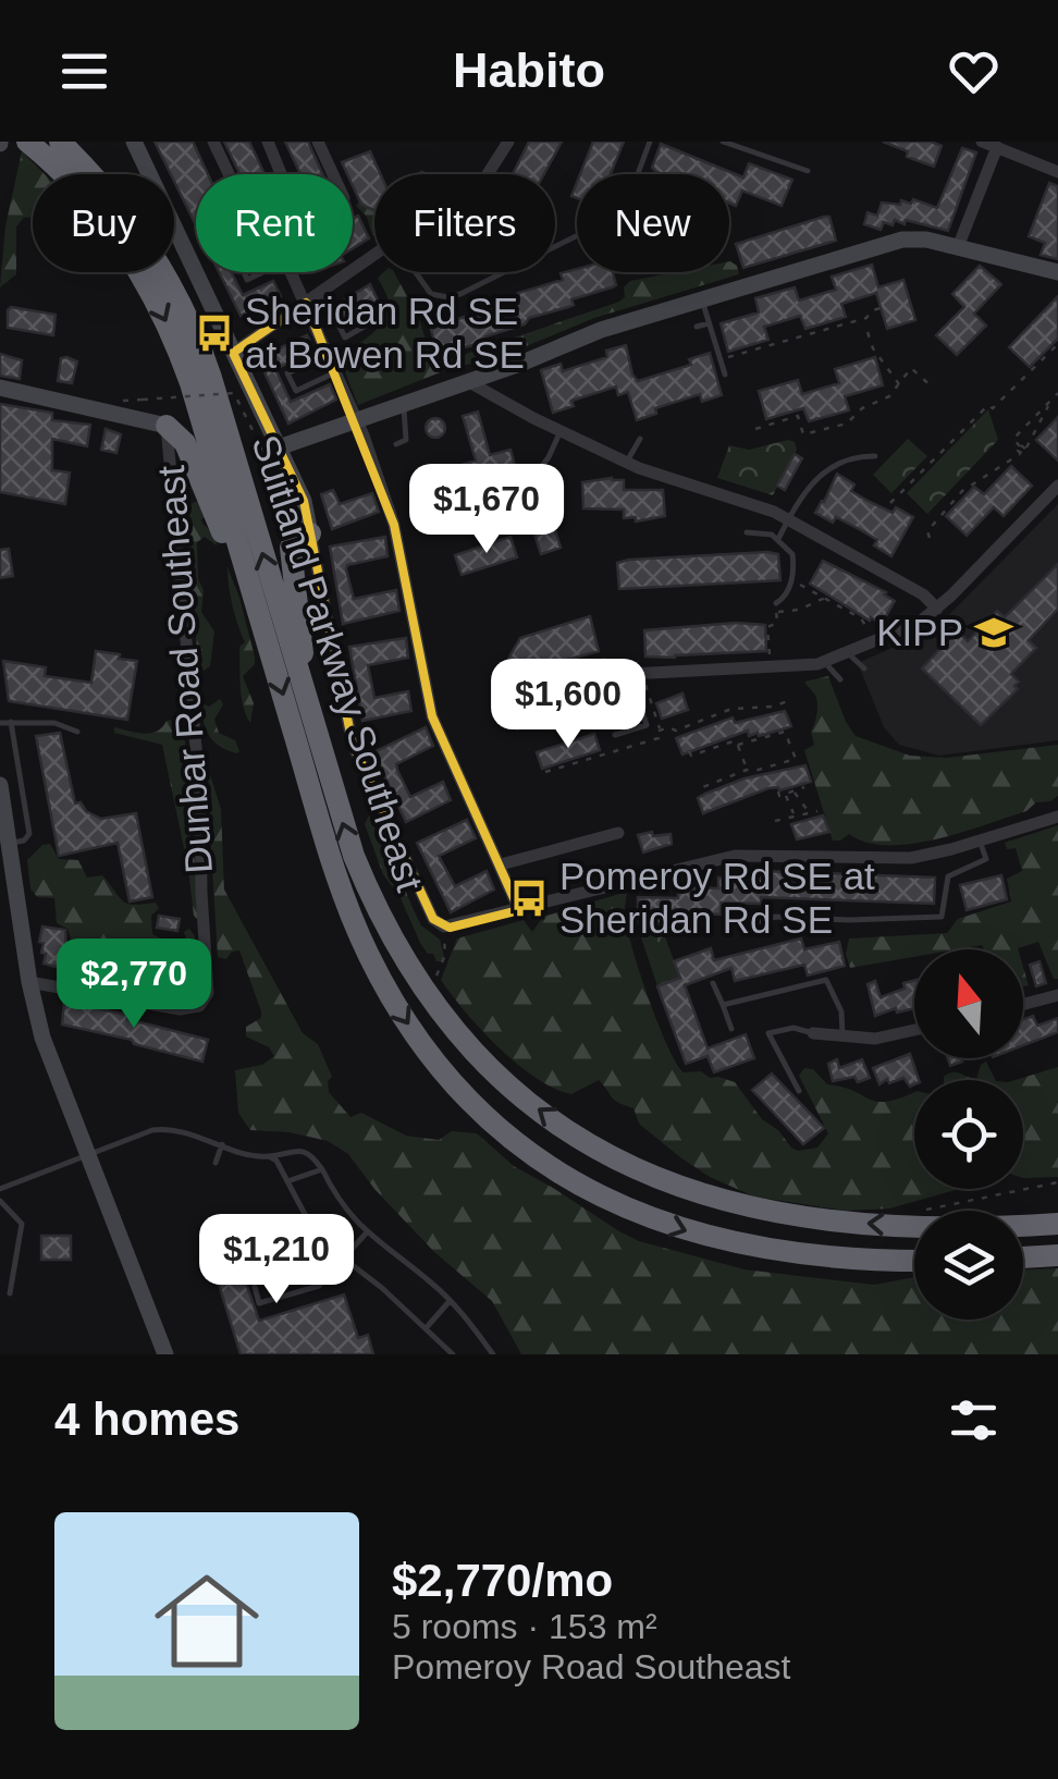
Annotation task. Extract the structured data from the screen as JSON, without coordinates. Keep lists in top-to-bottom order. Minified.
{"streets":{"highway":["Suitland Parkway Southeast"],"street":["Dunbar Road Southeast"]},"places":{"bus stop":["Sheridan Rd SE at Bowen Rd SE","Pomeroy Rd SE at Sheridan Rd SE"],"school or university":["KIPP"]},"north":"top","page":{"header":"Habito","chip":["Buy","Rent","Filters","New"],"price":["$1,670","$1,600","$2,770","$1,210"],"heading":"4 homes","list":[{"name":"$2,770/mo","note":"5 rooms · 153 m² · Pomeroy Road Southeast"}]}}
